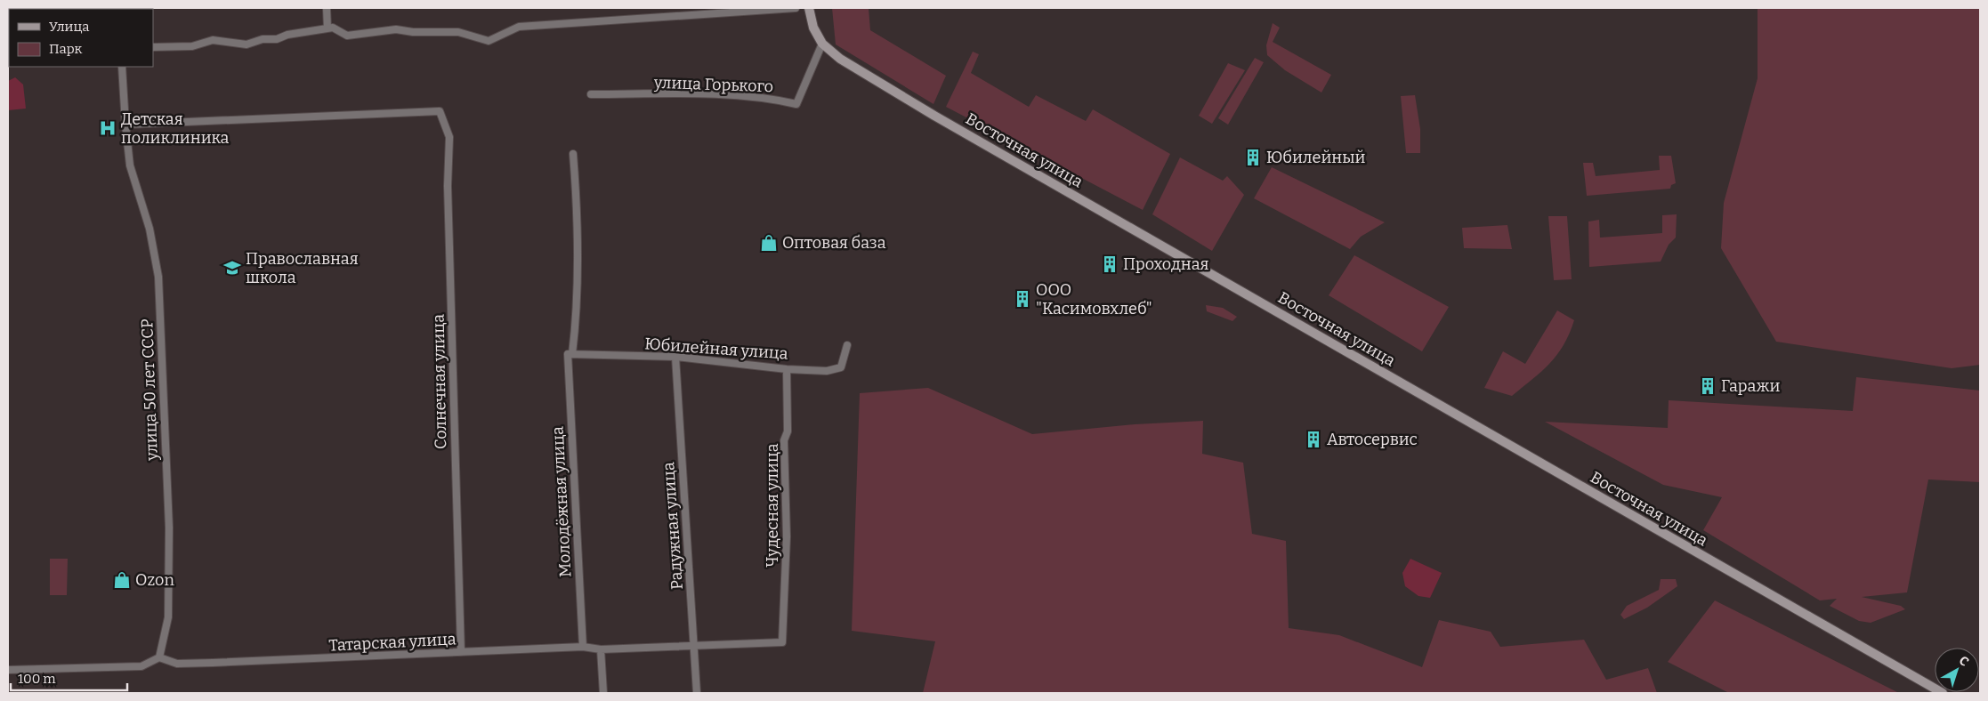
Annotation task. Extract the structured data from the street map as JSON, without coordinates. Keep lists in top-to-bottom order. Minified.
{"streets":{"main road":["Восточная улица"],"street":["улица Горького","Юбилейная улица","Солнечная улица","улица 50 лет СССР","Молодёжная улица","Чудесная улица","Радужная улица","Татарская улица"]},"crossings":[["улица Горького","Восточная улица"],["Юбилейная улица","Молодёжная улица"],["Юбилейная улица","Чудесная улица"],["Юбилейная улица","Радужная улица"],["Солнечная улица","улица 50 лет СССР"],["Солнечная улица","Татарская улица"],["улица 50 лет СССР","Татарская улица"],["Молодёжная улица","Татарская улица"],["Чудесная улица","Татарская улица"],["Радужная улица","Татарская улица"]],"places":{"hospital":["Детская поликлиника"],"building":["Юбилейный","Проходная","ООО \"Касимовхлеб\"","Гаражи","Автосервис"],"shop":["Оптовая база","Ozon"],"school or university":["Православная школа"]},"legend":["Улица","Парк"],"scale_bar":"100 m","north":"top right"}
